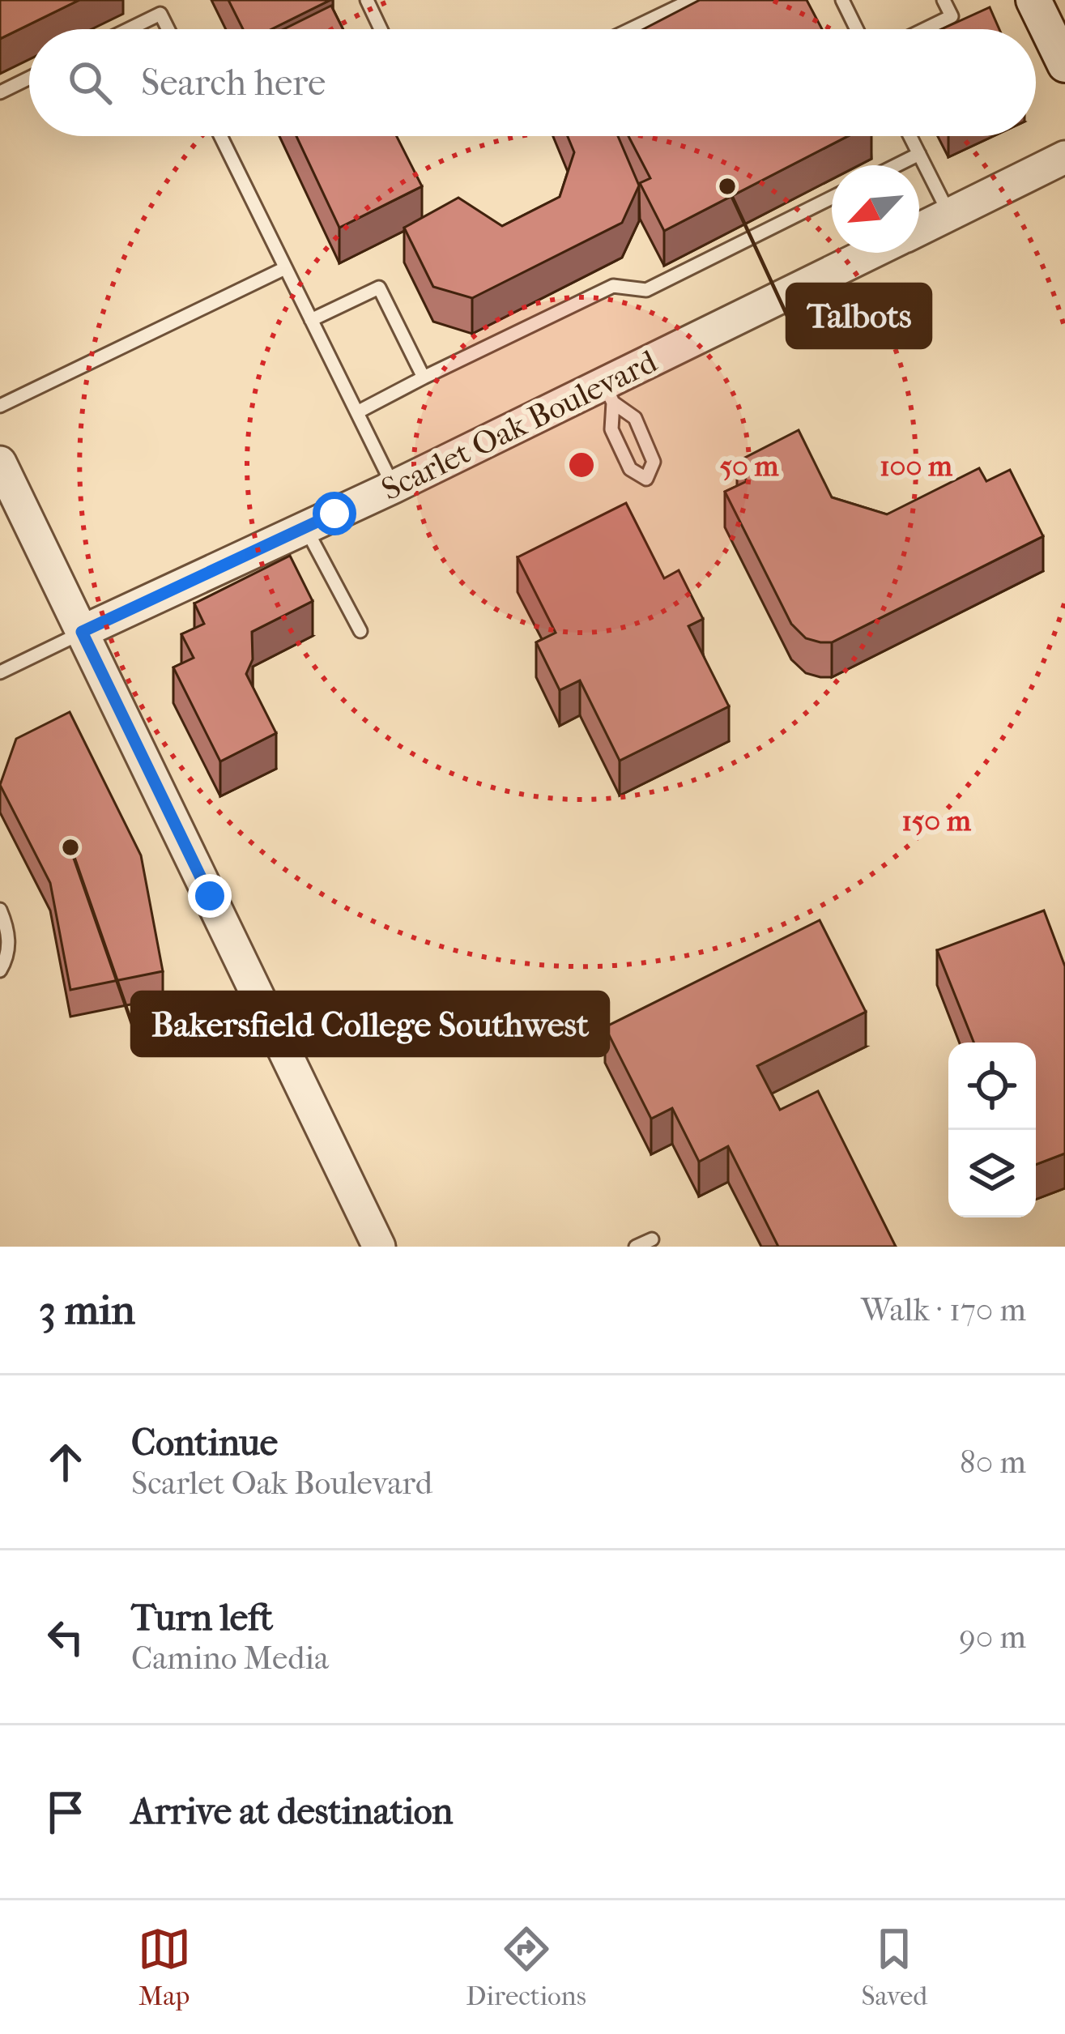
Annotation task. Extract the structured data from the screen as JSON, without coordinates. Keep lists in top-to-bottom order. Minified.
{"streets":{"street":["Scarlet Oak Boulevard"]},"places":["Talbots","Bakersfield College Southwest"],"north":"bottom left","page":{"search":"Search here","heading":["3 min","Walk · 170 m"],"list":[["Continue","Scarlet Oak Boulevard","80 m"],["Turn left","Camino Media","90 m"],"Arrive at destination"],"nav":["Map","Directions","Saved"]},"rings":["50 m","100 m","150 m"]}
